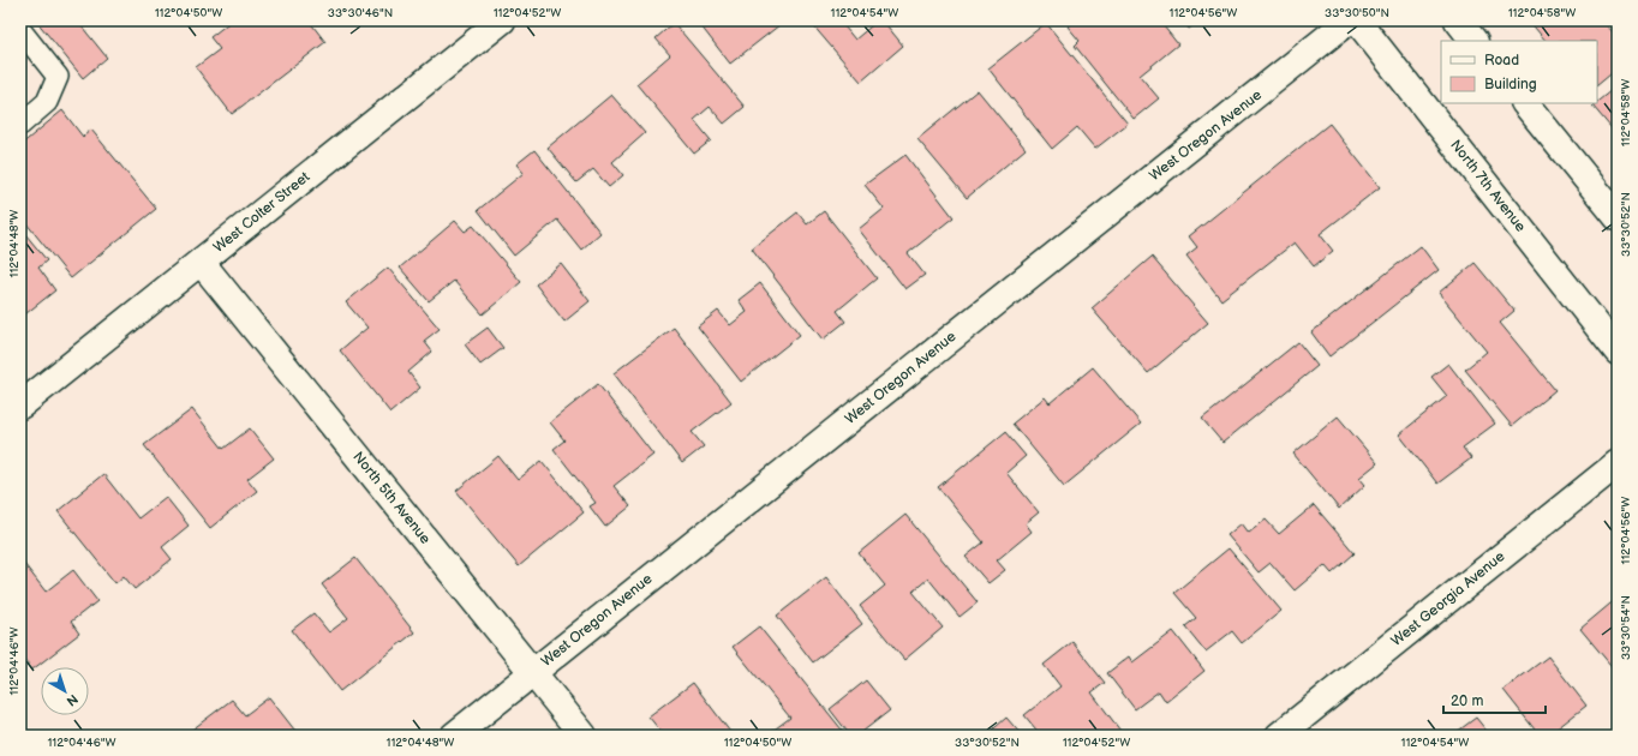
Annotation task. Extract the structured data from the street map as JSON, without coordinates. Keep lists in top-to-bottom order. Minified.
{"streets":{"street":["West Oregon Avenue","North 7th Avenue","West Colter Street","North 5th Avenue","West Georgia Avenue"]},"crossings":[["West Oregon Avenue","North 5th Avenue"],["West Colter Street","North 5th Avenue"]],"legend":["Road","Building"],"scale_bar":"20 m","north":"bottom right","coordinates":["112°04'50\"W","33°30'46\"N","112°04'52\"W","112°04'54\"W","112°04'56\"W","33°30'50\"N","112°04'58\"W","33°30'52\"N","112°04'48\"W","33°30'54\"N","112°04'46\"W"]}
